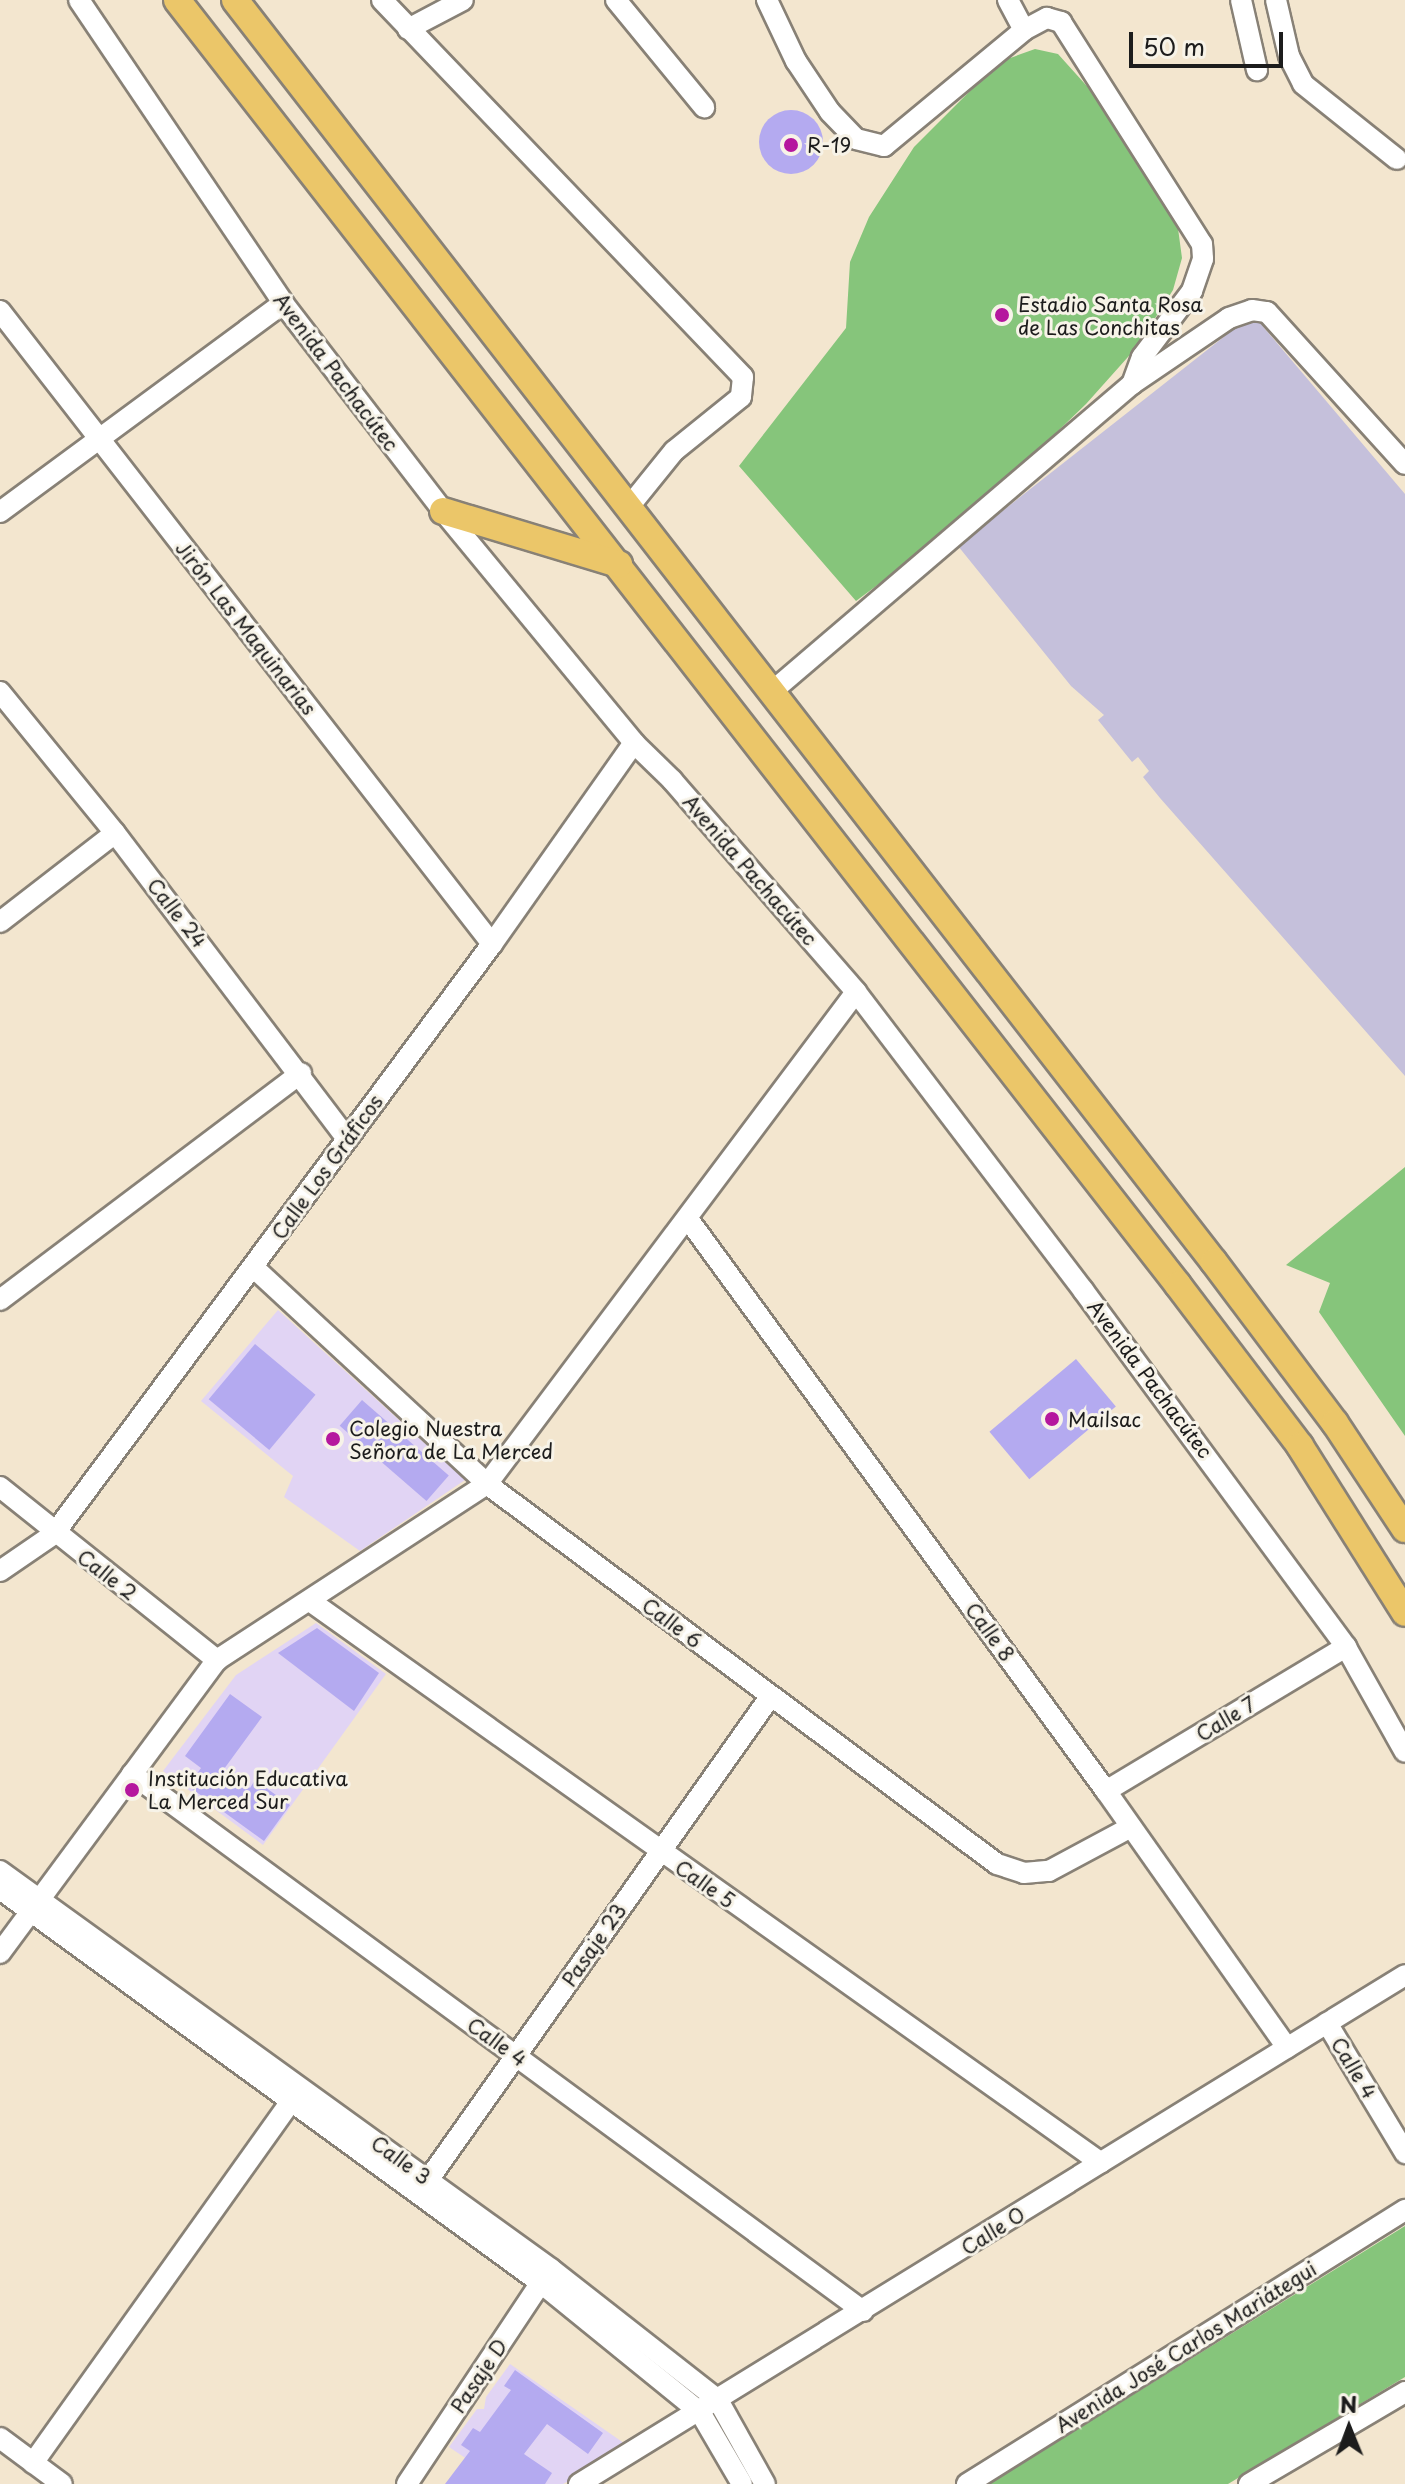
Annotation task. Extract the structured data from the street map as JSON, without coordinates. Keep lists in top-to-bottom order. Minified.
{"streets":{"street":["Avenida Pachacútec","Jirón Las Maquinarias","Calle 24","Calle Los Gráficos","Calle 2","Calle 6","Calle 8","Calle 7","Calle 5","Pasaje 23","Calle 4","Calle 3","Calle O","Avenida José Carlos Mariátegui","Pasaje D"]},"crossings":[["Avenida Pachacútec","Calle Los Gráficos"],["Avenida Pachacútec","Calle 7"],["Jirón Las Maquinarias","Calle Los Gráficos"],["Calle 24","Calle Los Gráficos"],["Calle Los Gráficos","Calle 2"],["Calle Los Gráficos","Calle 6"],["Calle 6","Calle 8"],["Calle 6","Pasaje 23"],["Calle 8","Calle 7"],["Calle 8","Calle O"],["Calle 5","Pasaje 23"],["Calle 5","Calle O"],["Pasaje 23","Calle 4"],["Pasaje 23","Calle 3"],["Calle 4","Calle O"],["Calle 3","Calle O"],["Calle 3","Pasaje D"]],"places":["R-19","Estadio Santa Rosa de Las Conchitas","Mailsac","Colegio Nuestra Señora de La Merced","Institución Educativa La Merced Sur"],"scale_bar":"50 m","north":"top"}
